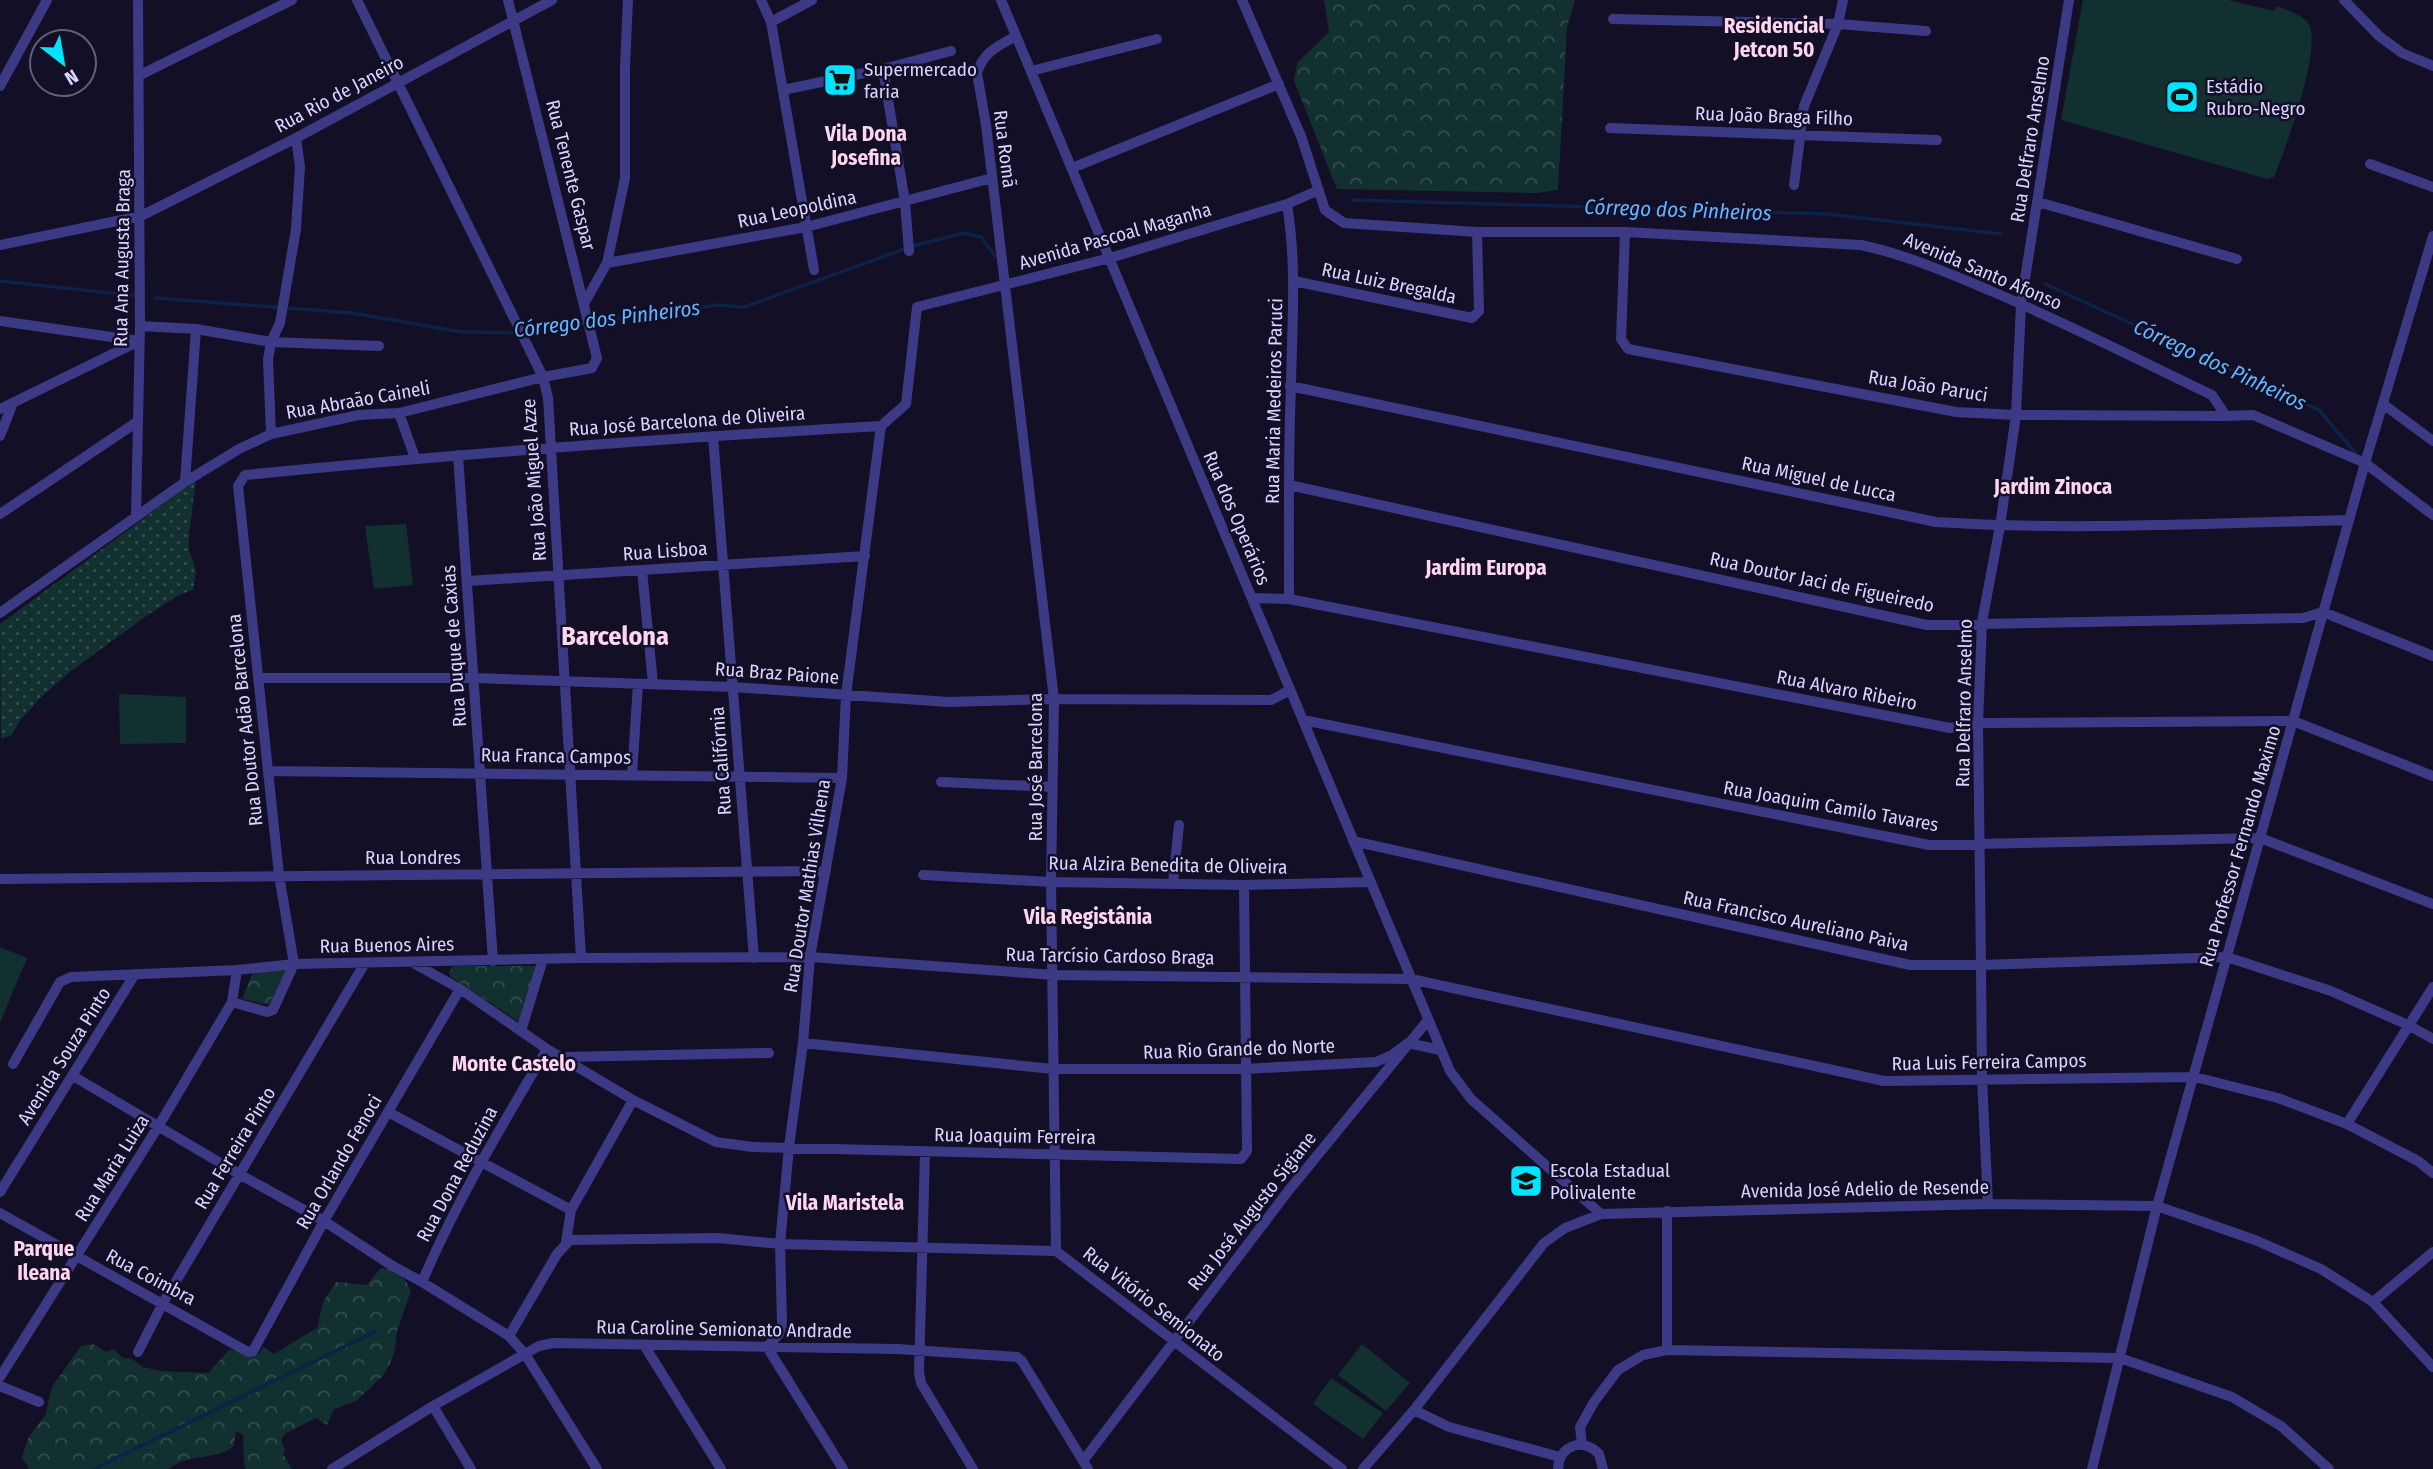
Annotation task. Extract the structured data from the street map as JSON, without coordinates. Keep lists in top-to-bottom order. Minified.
{"streets":{"street":["Rua Rio de Janeiro","Rua João Braga Filho","Rua Delfraro Anselmo","Rua Romã","Rua Tenente Gaspar","Rua Leopoldina","Avenida Pascoal Maganha","Rua Ana Augusta Braga","Avenida Santo Afonso","Rua Luiz Bregalda","Rua João Paruci","Rua Abraão Caineli","Rua Maria Medeiros Paruci","Rua José Barcelona de Oliveira","Rua Miguel de Lucca","Rua João Miguel Azze","Rua dos Operários","Rua Lisboa","Rua Doutor Jaci de Figueiredo","Rua Duque de Caxias","Rua Braz Paione","Rua Alvaro Ribeiro","Rua Doutor Adão Barcelona","Rua Franca Campos","Rua Califórnia","Rua José Barcelona","Rua Joaquim Camilo Tavares","Rua Professor Fernando Maximo","Rua Londres","Rua Alzira Benedita de Oliveira","Rua Doutor Mathias Vilhena","Rua Francisco Aureliano Paiva","Rua Buenos Aires","Rua Tarcísio Cardoso Braga","Rua Rio Grande do Norte","Avenida Souza Pinto","Rua Luis Ferreira Campos","Rua Joaquim Ferreira","Rua Ferreira Pinto","Rua Orlando Fenoci","Rua Maria Luiza","Rua Dona Reduzina","Avenida José Adelio de Resende","Rua José Augusto Sigiane","Rua Coimbra","Rua Vitório Semionato","Rua Caroline Semionato Andrade"]},"crossings":[["Rua Rio de Janeiro","Rua Tenente Gaspar"],["Rua Rio de Janeiro","Rua Ana Augusta Braga"],["Rua Rio de Janeiro","Rua João Miguel Azze"],["Rua Delfraro Anselmo","Avenida Santo Afonso"],["Rua Delfraro Anselmo","Rua João Paruci"],["Rua Delfraro Anselmo","Rua Miguel de Lucca"],["Rua Delfraro Anselmo","Rua Doutor Jaci de Figueiredo"],["Rua Delfraro Anselmo","Rua Alvaro Ribeiro"],["Rua Delfraro Anselmo","Rua Joaquim Camilo Tavares"],["Rua Delfraro Anselmo","Rua Francisco Aureliano Paiva"],["Rua Delfraro Anselmo","Rua Luis Ferreira Campos"],["Rua Delfraro Anselmo","Avenida José Adelio de Resende"],["Rua Romã","Rua Leopoldina"],["Rua Romã","Avenida Pascoal Maganha"],["Rua Romã","Rua dos Operários"],["Rua Romã","Rua José Barcelona"],["Rua Tenente Gaspar","Rua Abraão Caineli"],["Avenida Pascoal Maganha","Avenida Santo Afonso"],["Avenida Pascoal Maganha","Rua Maria Medeiros Paruci"],["Avenida Pascoal Maganha","Rua José Barcelona de Oliveira"],["Avenida Pascoal Maganha","Rua dos Operários"],["Avenida Pascoal Maganha","Rua José Barcelona"],["Avenida Pascoal Maganha","Rua Doutor Mathias Vilhena"],["Rua Ana Augusta Braga","Rua Abraão Caineli"],["Avenida Santo Afonso","Rua Luiz Bregalda"],["Avenida Santo Afonso","Rua João Paruci"],["Rua Luiz Bregalda","Rua Maria Medeiros Paruci"],["Rua Abraão Caineli","Rua João Miguel Azze"],["Rua Maria Medeiros Paruci","Rua Miguel de Lucca"],["Rua Maria Medeiros Paruci","Rua Doutor Jaci de Figueiredo"],["Rua Maria Medeiros Paruci","Rua Alvaro Ribeiro"],["Rua José Barcelona de Oliveira","Rua João Miguel Azze"],["Rua José Barcelona de Oliveira","Rua Duque de Caxias"],["Rua José Barcelona de Oliveira","Rua Doutor Adão Barcelona"],["Rua José Barcelona de Oliveira","Rua Califórnia"],["Rua José Barcelona de Oliveira","Rua Doutor Mathias Vilhena"],["Rua Miguel de Lucca","Rua Professor Fernando Maximo"],["Rua João Miguel Azze","Rua Lisboa"],["Rua João Miguel Azze","Rua Braz Paione"],["Rua João Miguel Azze","Rua Franca Campos"],["Rua João Miguel Azze","Rua Londres"],["Rua João Miguel Azze","Rua Buenos Aires"],["Rua dos Operários","Rua Braz Paione"],["Rua dos Operários","Rua Alvaro Ribeiro"],["Rua dos Operários","Rua Joaquim Camilo Tavares"],["Rua dos Operários","Rua Alzira Benedita de Oliveira"],["Rua dos Operários","Rua Francisco Aureliano Paiva"],["Rua dos Operários","Rua Tarcísio Cardoso Braga"],["Rua dos Operários","Rua Luis Ferreira Campos"],["Rua dos Operários","Rua José Augusto Sigiane"],["Rua Lisboa","Rua Duque de Caxias"],["Rua Lisboa","Rua Califórnia"],["Rua Lisboa","Rua Doutor Mathias Vilhena"],["Rua Doutor Jaci de Figueiredo","Rua Professor Fernando Maximo"],["Rua Duque de Caxias","Rua Braz Paione"],["Rua Duque de Caxias","Rua Franca Campos"],["Rua Duque de Caxias","Rua Londres"],["Rua Duque de Caxias","Rua Buenos Aires"],["Rua Braz Paione","Rua Doutor Adão Barcelona"],["Rua Braz Paione","Rua Califórnia"],["Rua Braz Paione","Rua José Barcelona"],["Rua Braz Paione","Rua Doutor Mathias Vilhena"],["Rua Alvaro Ribeiro","Rua Professor Fernando Maximo"],["Rua Doutor Adão Barcelona","Rua Franca Campos"],["Rua Doutor Adão Barcelona","Rua Londres"],["Rua Doutor Adão Barcelona","Rua Buenos Aires"],["Rua Franca Campos","Rua Califórnia"],["Rua Franca Campos","Rua Doutor Mathias Vilhena"],["Rua Califórnia","Rua Londres"],["Rua Califórnia","Rua Buenos Aires"],["Rua José Barcelona","Rua Alzira Benedita de Oliveira"],["Rua José Barcelona","Rua Tarcísio Cardoso Braga"],["Rua José Barcelona","Rua Rio Grande do Norte"],["Rua José Barcelona","Rua Joaquim Ferreira"],["Rua José Barcelona","Rua Vitório Semionato"],["Rua Joaquim Camilo Tavares","Rua Professor Fernando Maximo"],["Rua Professor Fernando Maximo","Rua Francisco Aureliano Paiva"],["Rua Professor Fernando Maximo","Rua Luis Ferreira Campos"],["Rua Professor Fernando Maximo","Avenida José Adelio de Resende"],["Rua Londres","Rua Doutor Mathias Vilhena"],["Rua Doutor Mathias Vilhena","Rua Buenos Aires"],["Rua Doutor Mathias Vilhena","Rua Tarcísio Cardoso Braga"],["Rua Doutor Mathias Vilhena","Rua Rio Grande do Norte"],["Rua Doutor Mathias Vilhena","Rua Joaquim Ferreira"],["Rua Doutor Mathias Vilhena","Rua Vitório Semionato"],["Rua Doutor Mathias Vilhena","Rua Caroline Semionato Andrade"],["Rua Buenos Aires","Rua Tarcísio Cardoso Braga"],["Rua Buenos Aires","Avenida Souza Pinto"],["Rua Buenos Aires","Rua Joaquim Ferreira"],["Rua Buenos Aires","Rua Ferreira Pinto"],["Rua Buenos Aires","Rua Maria Luiza"],["Rua Tarcísio Cardoso Braga","Rua Luis Ferreira Campos"],["Rua Rio Grande do Norte","Rua Joaquim Ferreira"],["Rua Rio Grande do Norte","Rua José Augusto Sigiane"],["Rua Joaquim Ferreira","Rua Orlando Fenoci"],["Rua Joaquim Ferreira","Rua Dona Reduzina"],["Rua Ferreira Pinto","Rua Coimbra"],["Rua Orlando Fenoci","Rua Coimbra"],["Rua Maria Luiza","Rua Coimbra"],["Rua José Augusto Sigiane","Rua Vitório Semionato"],["Rua José Augusto Sigiane","Rua Caroline Semionato Andrade"]],"districts":["Residencial Jetcon 50","Vila Dona Josefina","Jardim Zinoca","Jardim Europa","Barcelona","Vila Registânia","Monte Castelo","Vila Maristela","Parque Ileana"],"water":["Córrego dos Pinheiros"],"places":{"supermarket":["Supermercado faria"],"sports":["Estádio Rubro-Negro"],"school or university":["Escola Estadual Polivalente"]},"north":"bottom right"}
